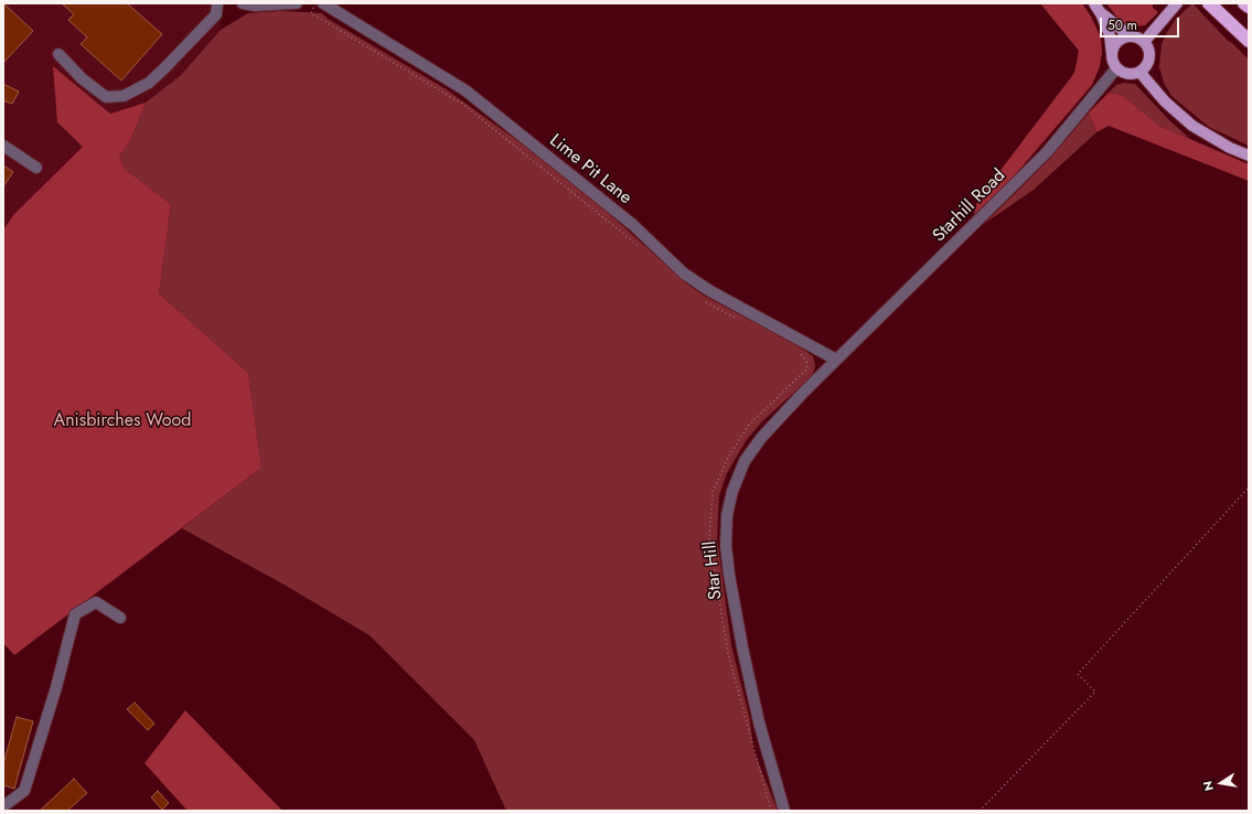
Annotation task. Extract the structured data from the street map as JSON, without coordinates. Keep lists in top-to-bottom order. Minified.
{"streets":{"street":["Lime Pit Lane","Starhill Road","Star Hill"]},"crossings":[["Lime Pit Lane","Starhill Road"],["Lime Pit Lane","Star Hill"],["Starhill Road","Star Hill"]],"parks":["Anisbirches Wood"],"scale_bar":"50 m","north":"left"}
